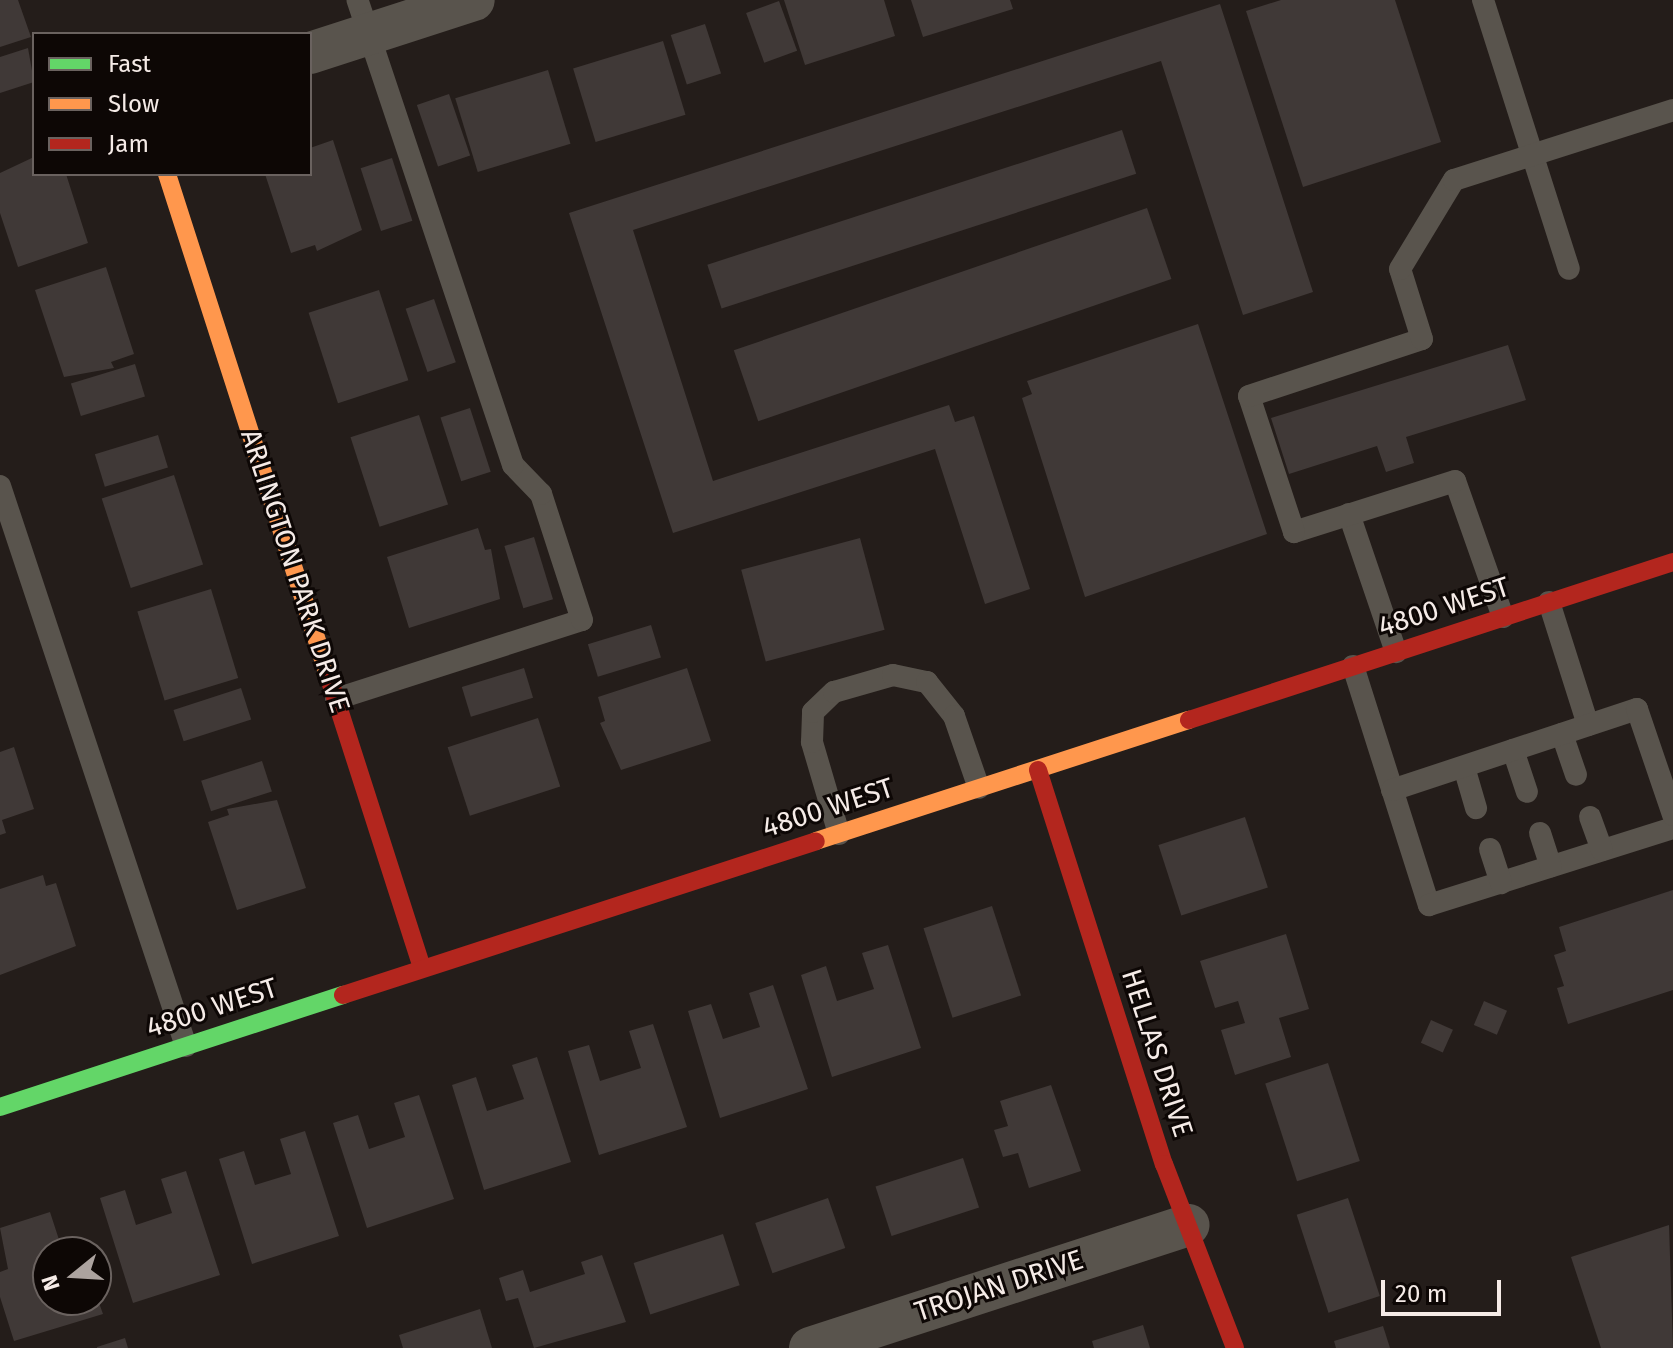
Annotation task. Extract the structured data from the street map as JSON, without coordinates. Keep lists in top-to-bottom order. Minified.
{"streets":{"main road":["ARLINGTON PARK DRIVE","4800 WEST","HELLAS DRIVE"],"street":["TROJAN DRIVE"]},"crossings":[["ARLINGTON PARK DRIVE","4800 WEST"],["4800 WEST","HELLAS DRIVE"],["HELLAS DRIVE","TROJAN DRIVE"]],"legend":["Fast","Slow","Jam"],"scale_bar":"20 m","north":"left"}
